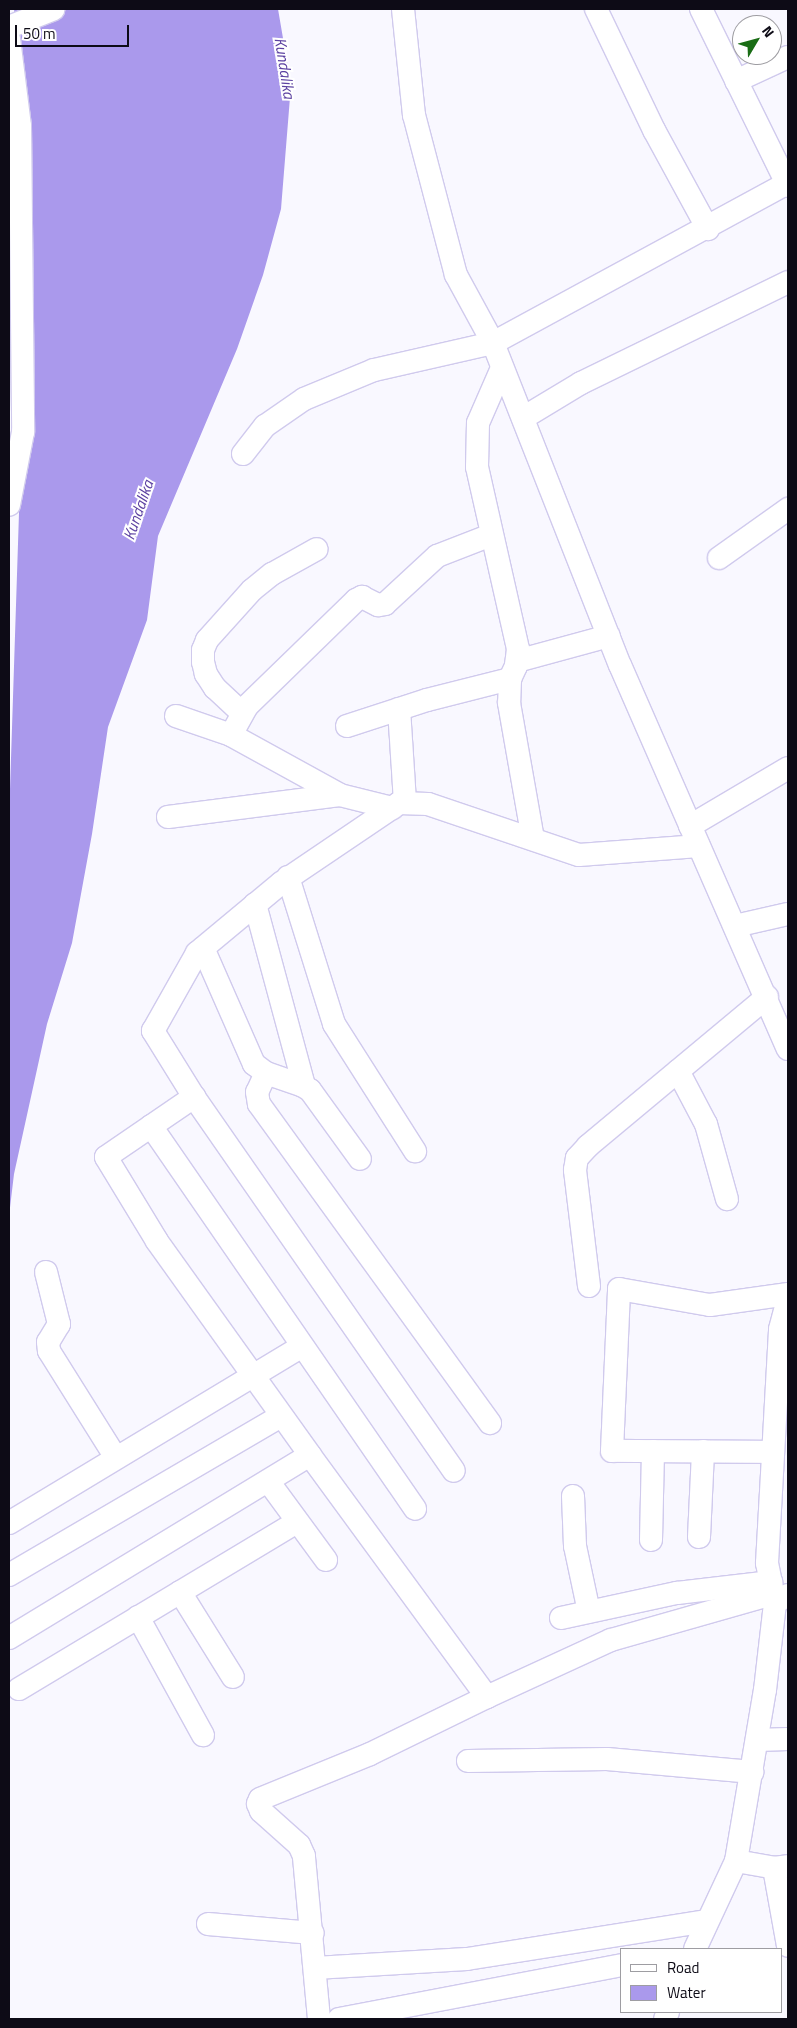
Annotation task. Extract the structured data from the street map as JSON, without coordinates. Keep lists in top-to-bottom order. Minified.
{"water":["Kundalika"],"legend":["Road","Water"],"scale_bar":"50 m","north":"top right"}
